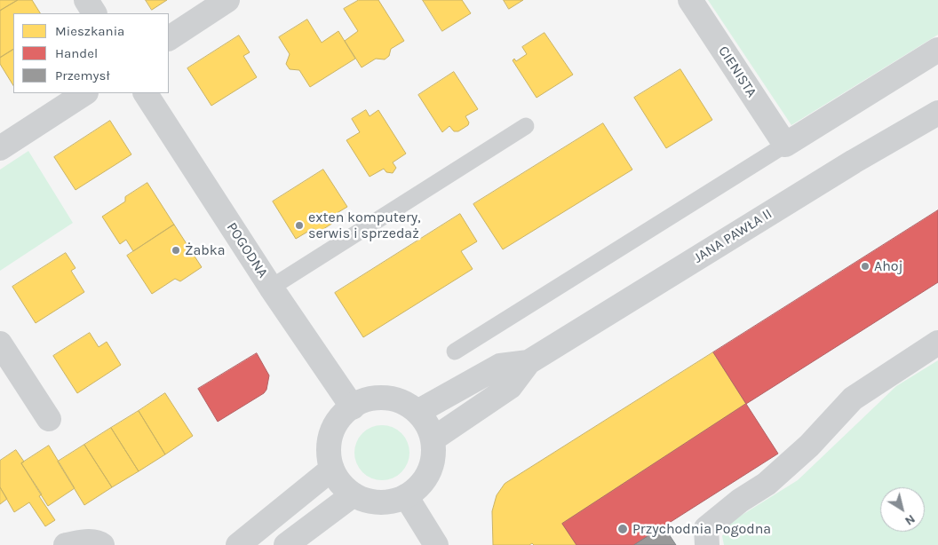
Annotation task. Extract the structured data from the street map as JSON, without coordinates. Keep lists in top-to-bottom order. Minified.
{"streets":{"street":["CIENISTA","JANA PAWŁA II","POGODNA"]},"crossings":[["JANA PAWŁA II","POGODNA"]],"places":["exten komputery, serwis i sprzedaż","Żabka","Ahoj","Przychodnia Pogodna"],"legend":["Mieszkania","Handel","Przemysł"],"north":"bottom right"}
